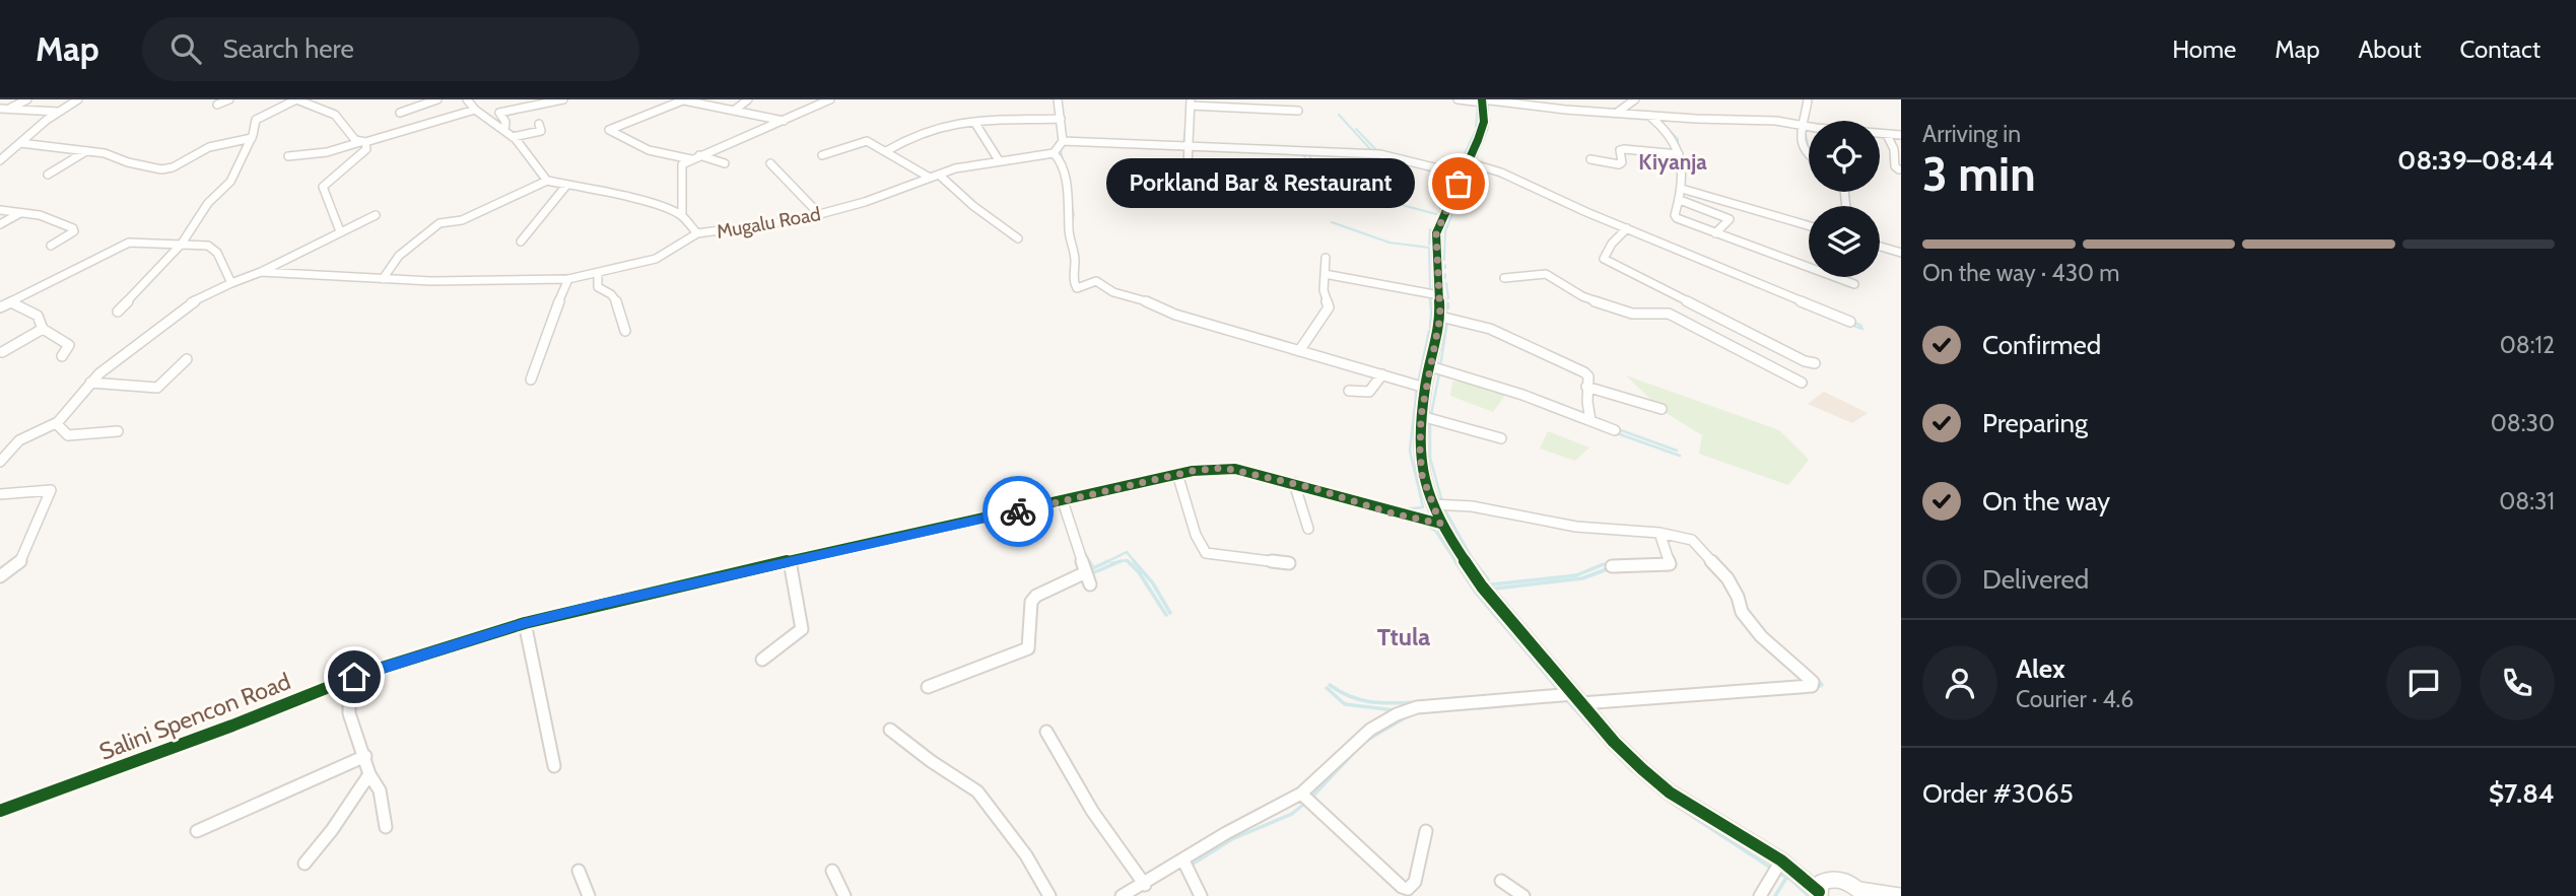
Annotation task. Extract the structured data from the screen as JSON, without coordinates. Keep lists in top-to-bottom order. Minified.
{"streets":{"street":["Mugalu Road","Salini Spencon Road"]},"districts":["Kiyanja","Ttula"],"places":["Porkland Bar & Restaurant"],"page":{"header":"Map","search":"Search here","nav":["Home","Map","About","Contact"],"heading":["3 min","Arriving in","08:39–08:44"],"panel":["Alex","Courier · 4.6","Order #3065","$7.84"],"bubble":"Porkland Bar & Restaurant","bar":"On the way · 430 m","list":[["Confirmed","08:12"],["Preparing","08:30"],["On the way","08:31"],"Delivered"]}}
